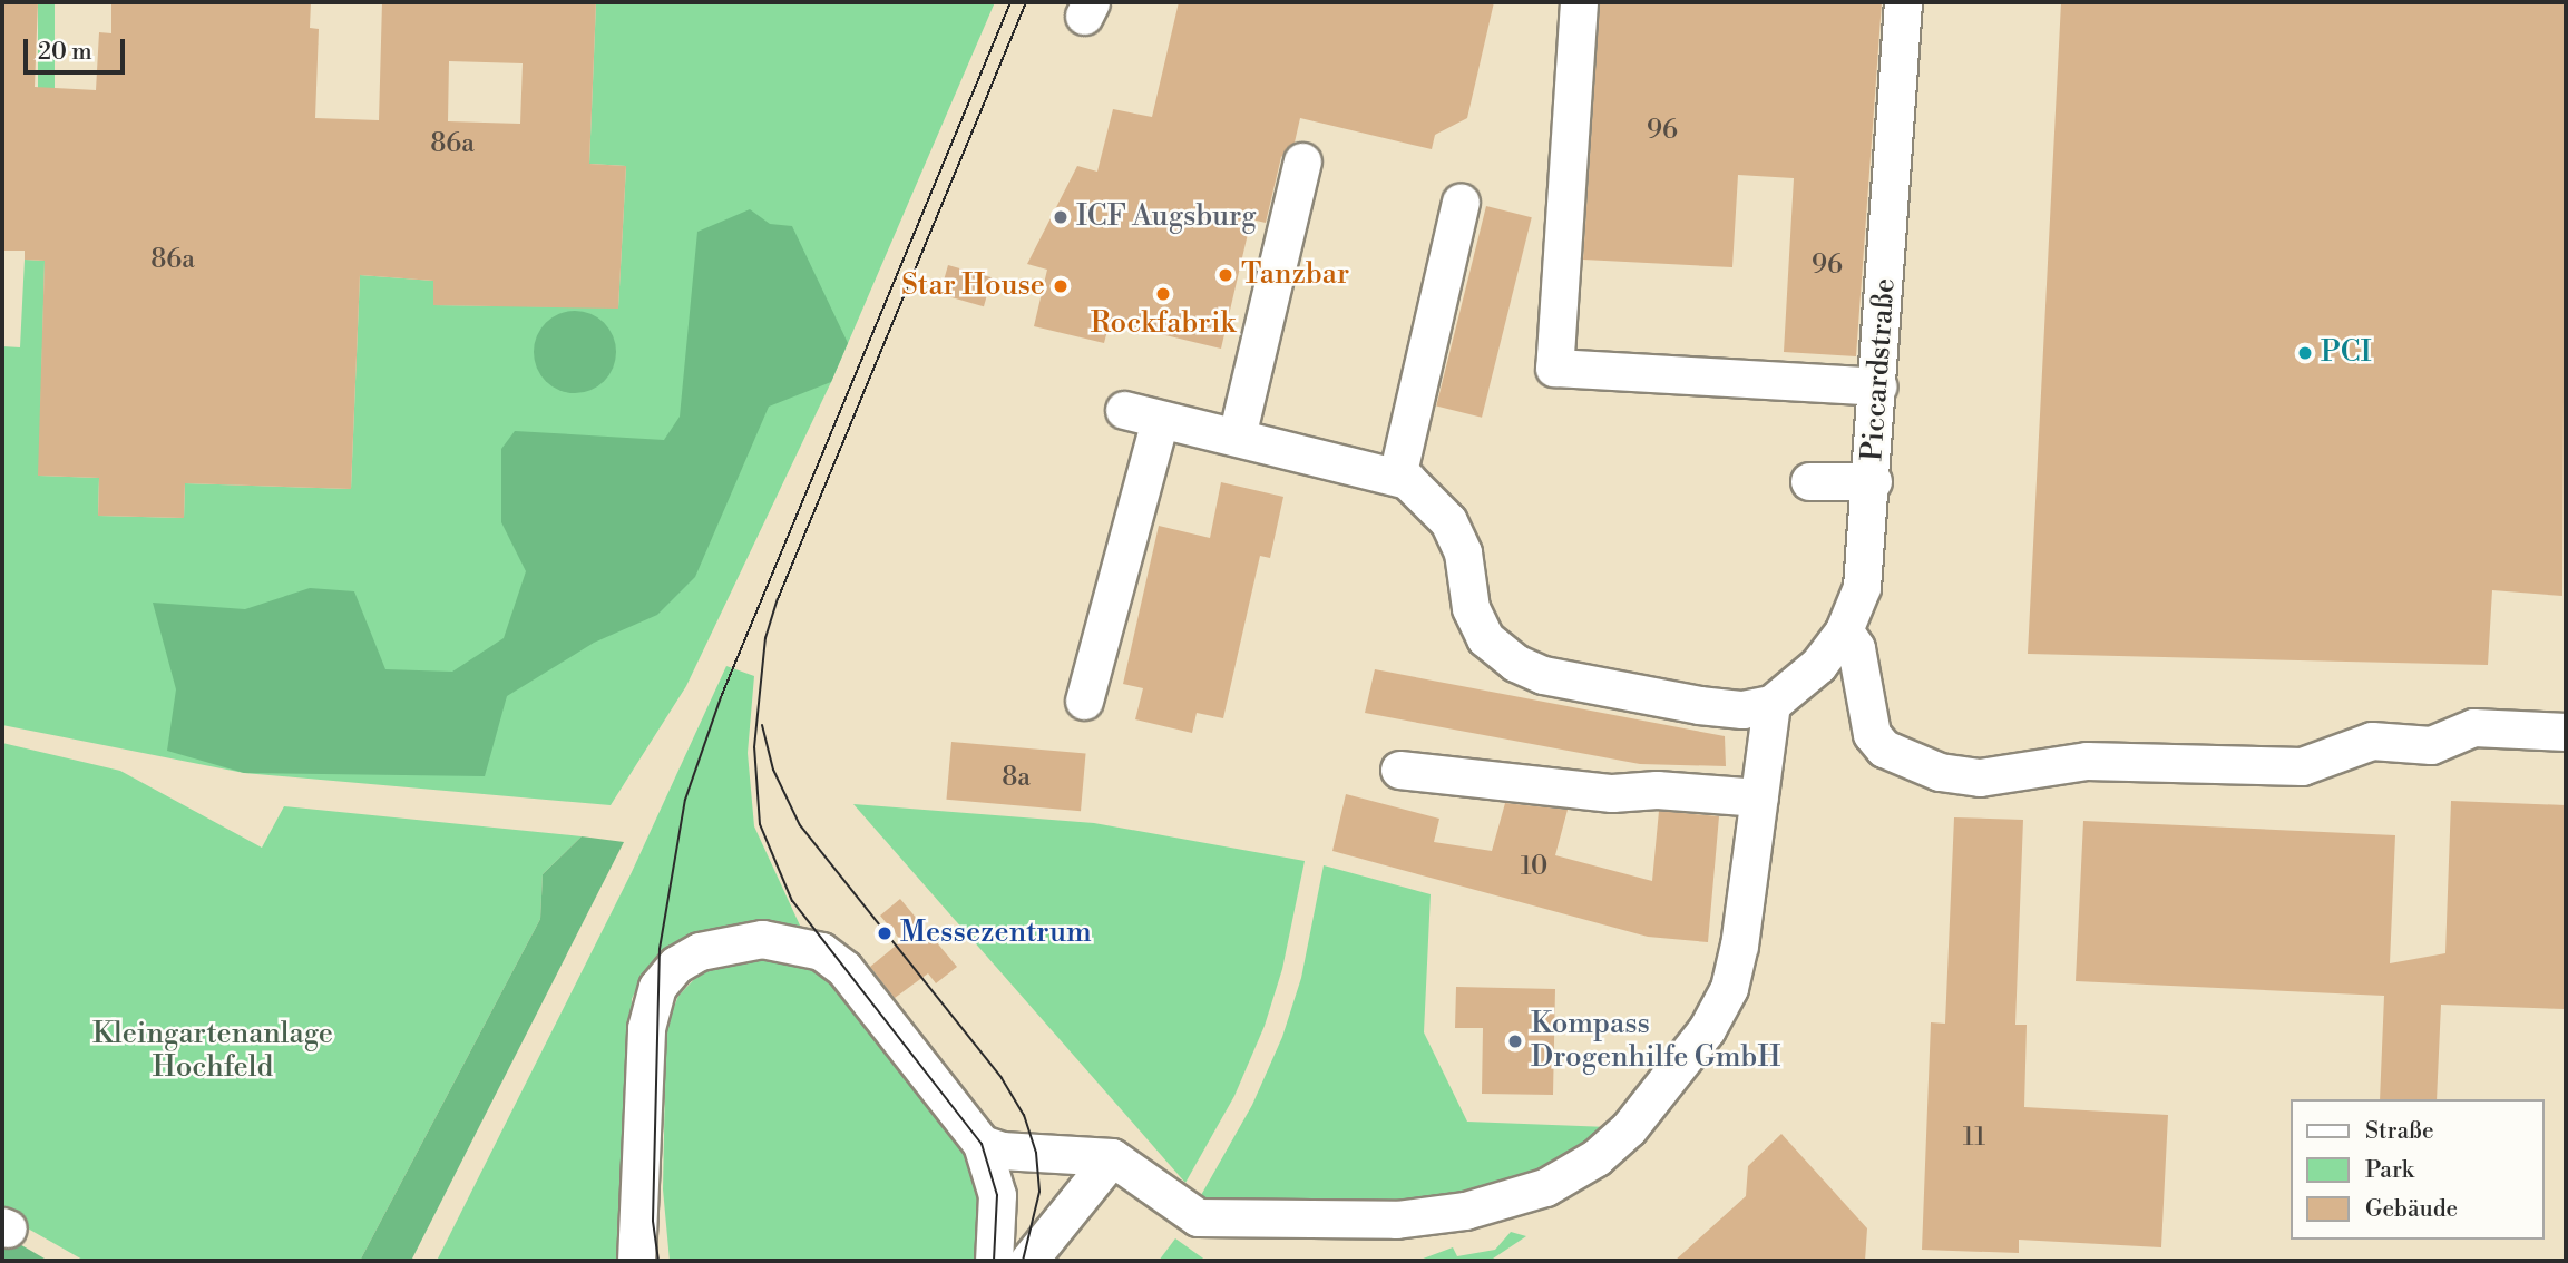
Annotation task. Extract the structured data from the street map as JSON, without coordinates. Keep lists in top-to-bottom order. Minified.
{"streets":{"lane":["Piccardstraße"]},"parks":["Kleingartenanlage Hochfeld"],"places":["ICF Augsburg","Tanzbar","Star House","Rockfabrik","PCI","Messezentrum","Kompass Drogenhilfe GmbH"],"house_numbers":["96","86a","86a","96","8a","10","11"],"legend":["Straße","Park","Gebäude"],"scale_bar":"20 m"}
